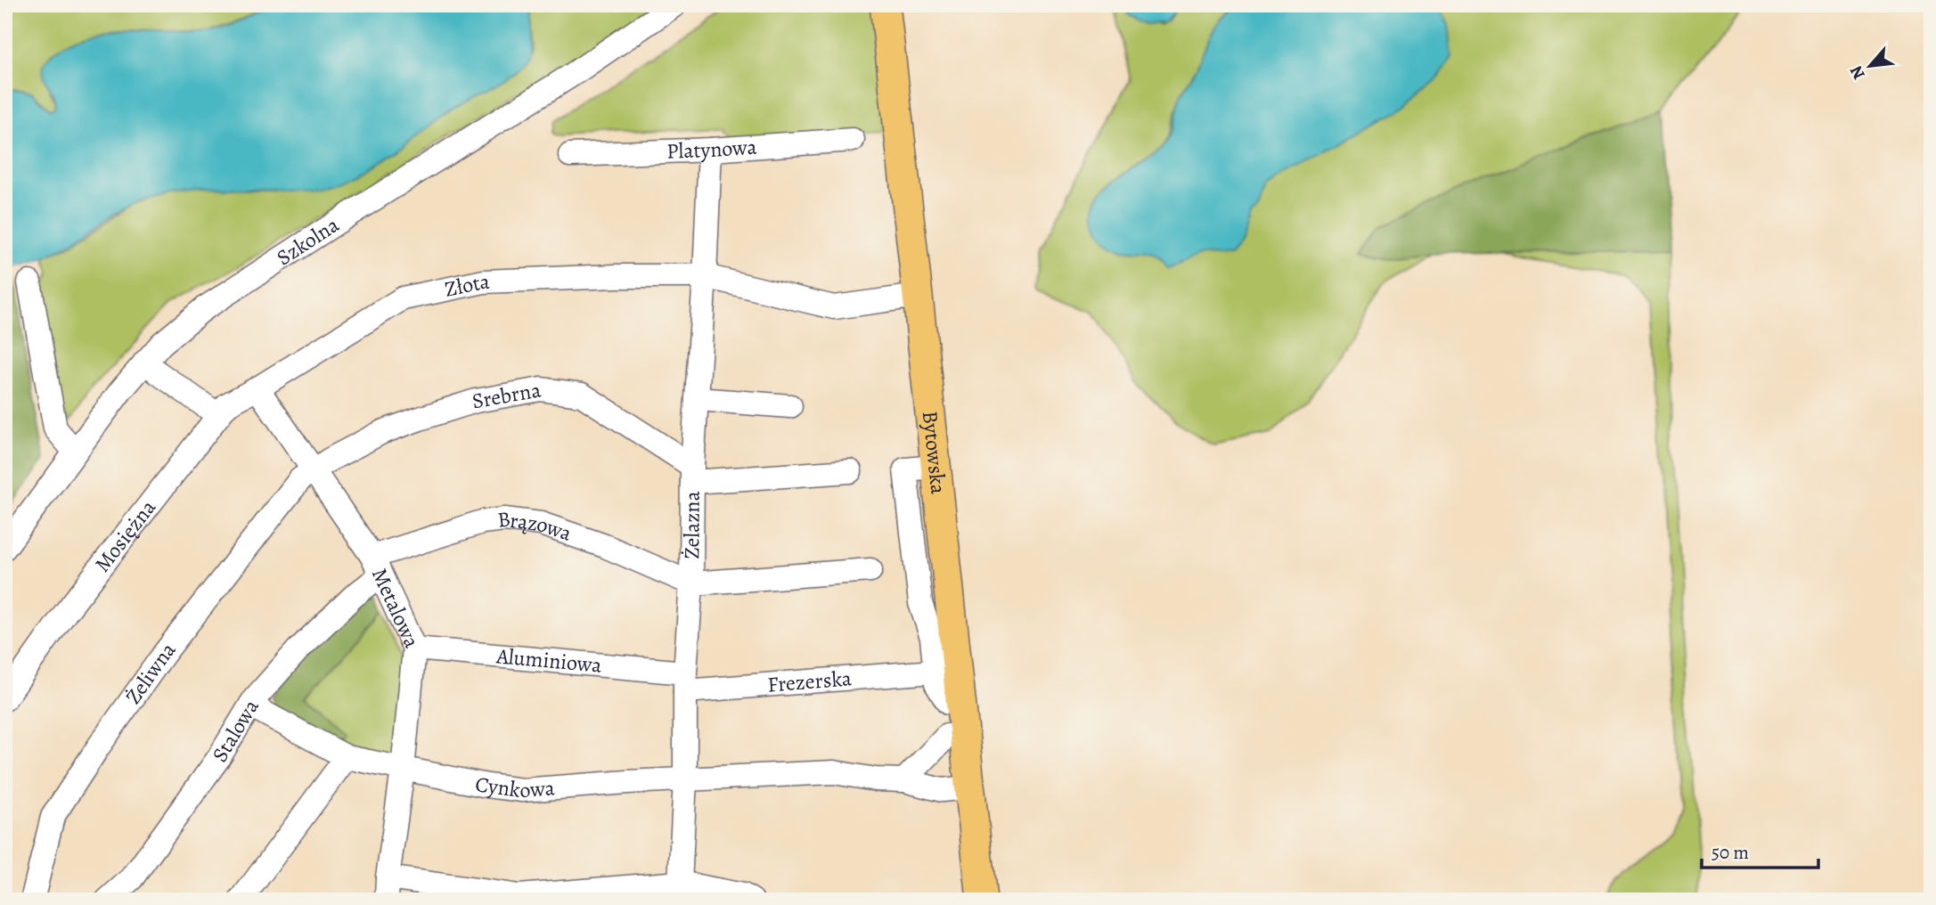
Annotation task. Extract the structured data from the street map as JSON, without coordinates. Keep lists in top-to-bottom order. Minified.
{"streets":{"main road":["Bytowska"],"street":["Platynowa","Szkolna","Złota","Srebrna","Żelazna","Brązowa","Mosiężna","Metalowa","Aluminiowa","Żeliwna","Frezerska","Stalowa","Cynkowa"]},"crossings":[["Platynowa","Żelazna"],["Złota","Bytowska"],["Złota","Żelazna"],["Złota","Mosiężna"],["Złota","Metalowa"],["Srebrna","Żelazna"],["Srebrna","Metalowa"],["Srebrna","Żeliwna"],["Bytowska","Cynkowa"],["Żelazna","Brązowa"],["Żelazna","Aluminiowa"],["Żelazna","Frezerska"],["Żelazna","Cynkowa"],["Brązowa","Metalowa"],["Brązowa","Stalowa"],["Mosiężna","Metalowa"],["Metalowa","Aluminiowa"],["Metalowa","Żeliwna"],["Metalowa","Stalowa"],["Metalowa","Cynkowa"],["Aluminiowa","Frezerska"],["Stalowa","Cynkowa"]],"scale_bar":"50 m","north":"bottom left"}
